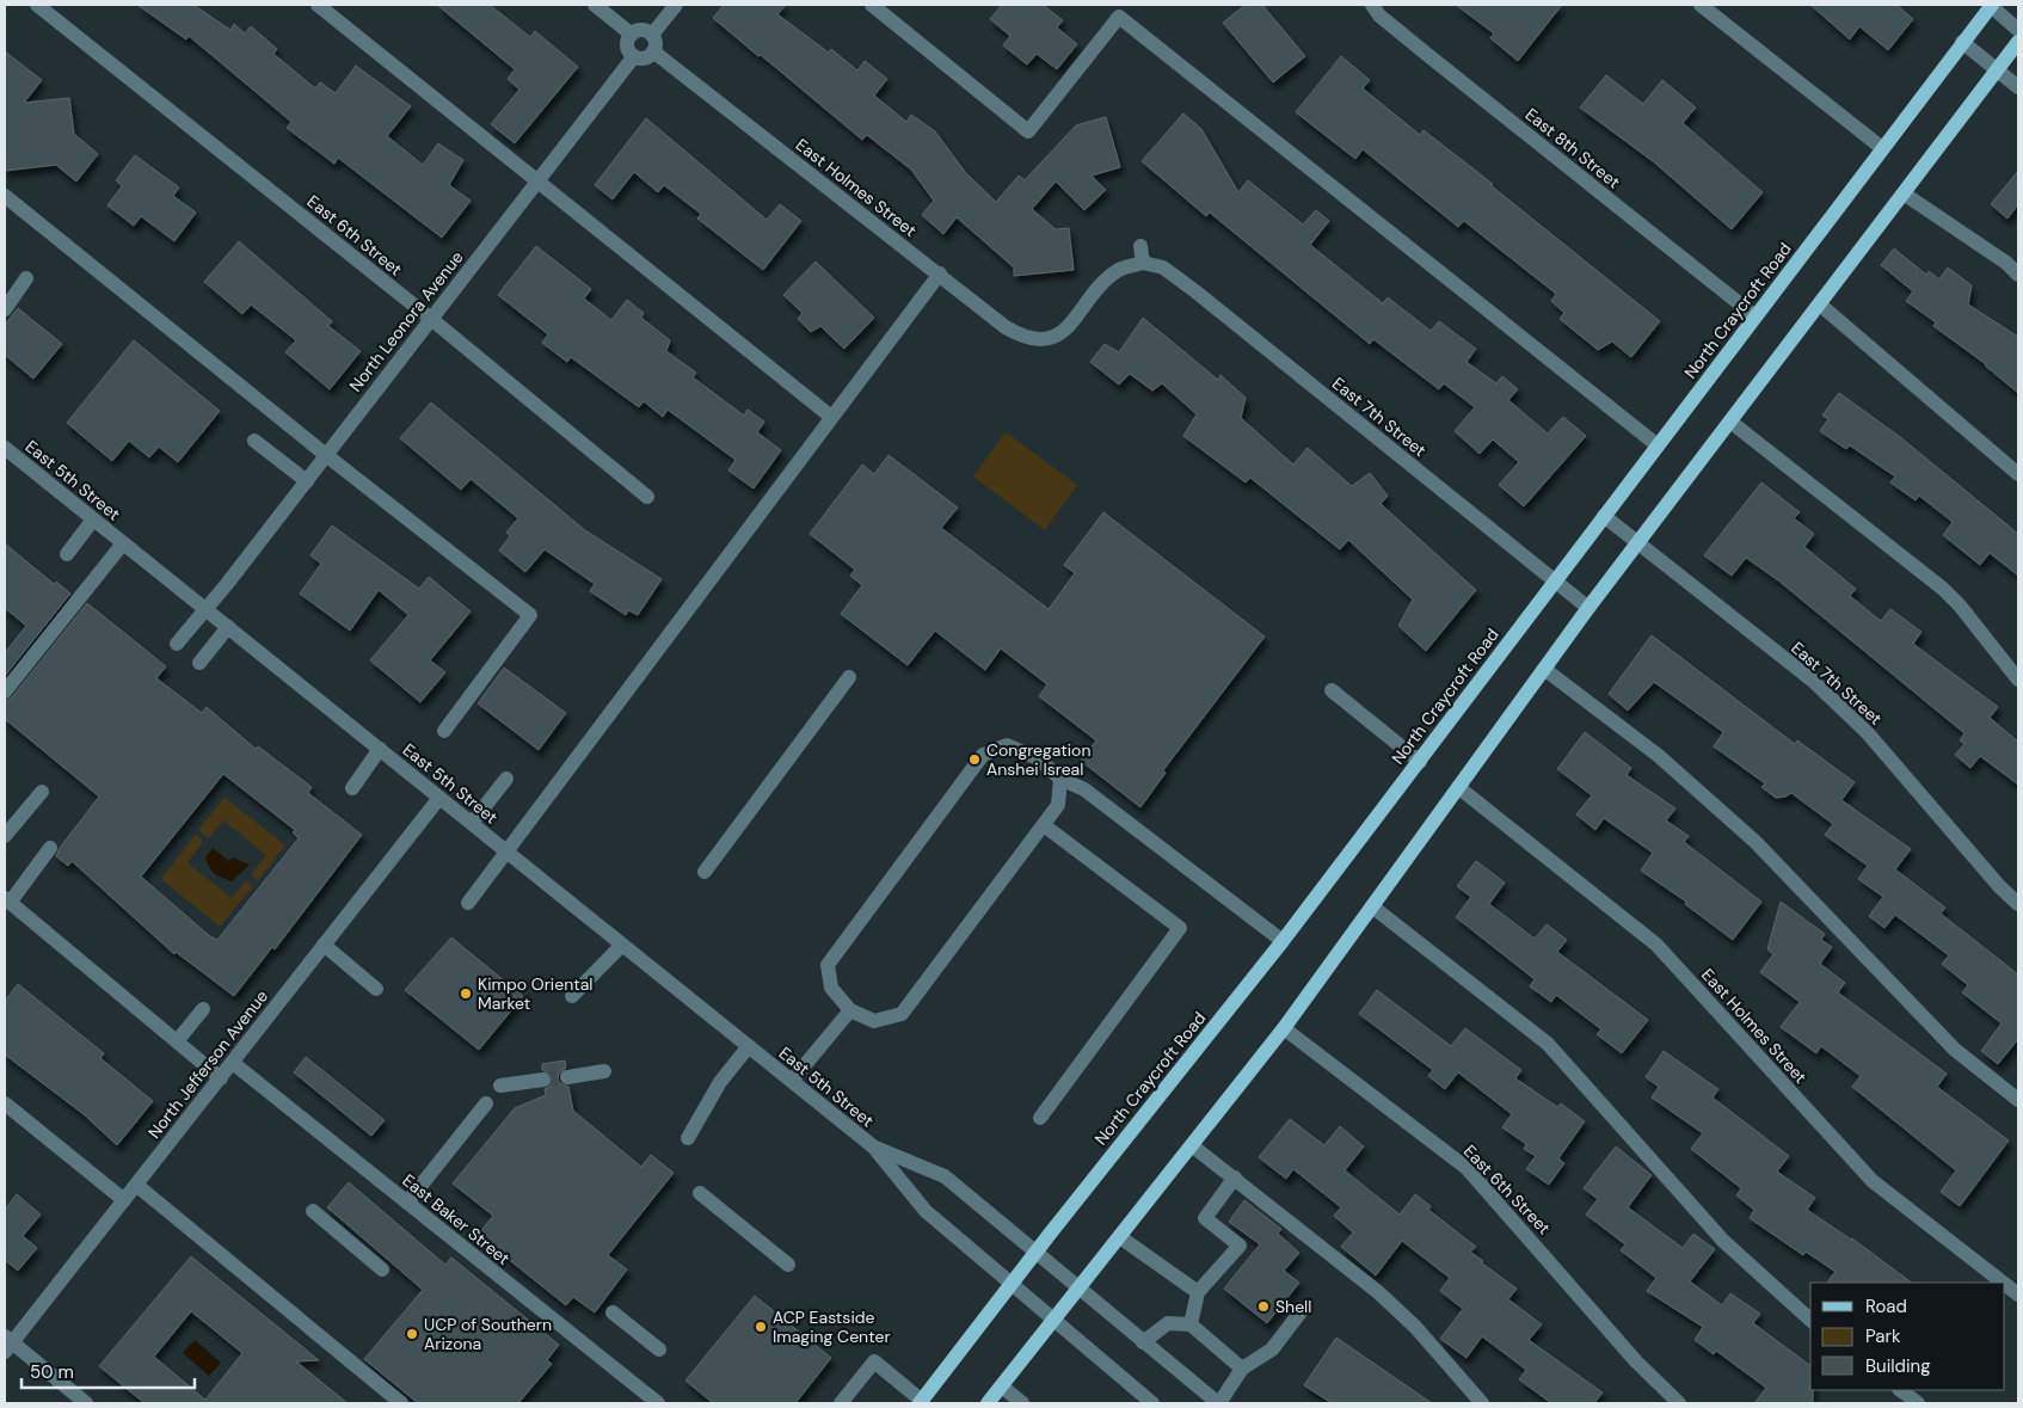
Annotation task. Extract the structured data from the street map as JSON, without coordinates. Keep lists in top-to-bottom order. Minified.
{"streets":{"main road":["North Craycroft Road"],"street":["East 8th Street","East Holmes Street","East 6th Street","North Leonora Avenue","East 7th Street","East 5th Street","North Jefferson Avenue","East Baker Street"]},"crossings":[["East 8th Street","North Craycroft Road"],["East Holmes Street","North Leonora Avenue"],["East Holmes Street","East 7th Street"],["East 6th Street","North Leonora Avenue"],["North Craycroft Road","East 7th Street"],["North Craycroft Road","East 5th Street"],["North Leonora Avenue","East 5th Street"],["East 5th Street","North Jefferson Avenue"],["North Jefferson Avenue","East Baker Street"]],"places":["Congregation Anshei Isreal","Kimpo Oriental Market","Shell","ACP Eastside Imaging Center","UCP of Southern Arizona"],"legend":["Road","Park","Building"],"scale_bar":"50 m"}
